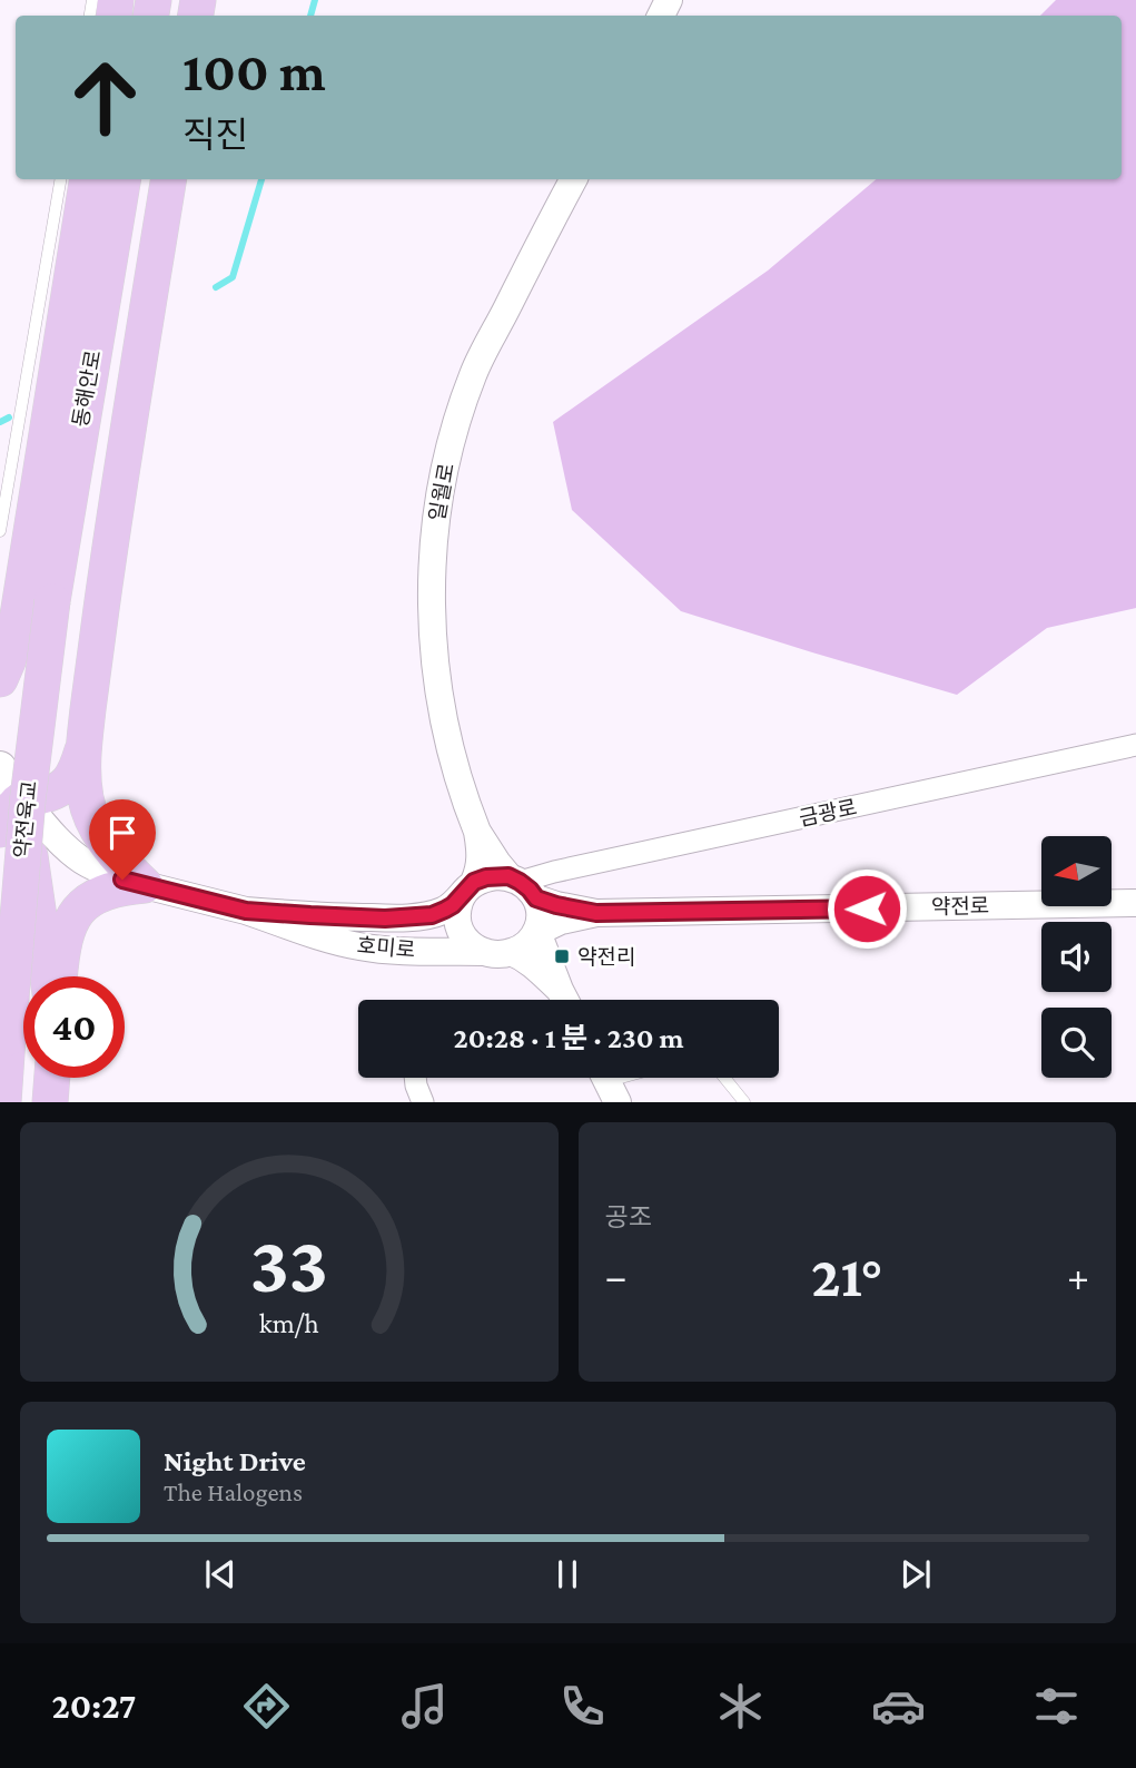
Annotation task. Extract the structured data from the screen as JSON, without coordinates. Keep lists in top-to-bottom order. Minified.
{"streets":{"main road":["동해안로","약전육교","호미로"],"street":["일월로","금광로","약전로"]},"crossings":[["동해안로","약전육교"],["일월로","금광로"],["일월로","약전로"],["일월로","호미로"],["금광로","약전로"],["금광로","호미로"],["약전로","호미로"]],"places":{"transit":["약전리"]},"north":"left","page":{"turn":["100 m","직진"],"limit":"40","trip":"20:28 · 1 분 · 230 m","tile":"공조","heat":["−","21°","+"],"song":["Night Drive","The Halogens"],"tabs":"20:27","gauge":["33","km/h"]}}
